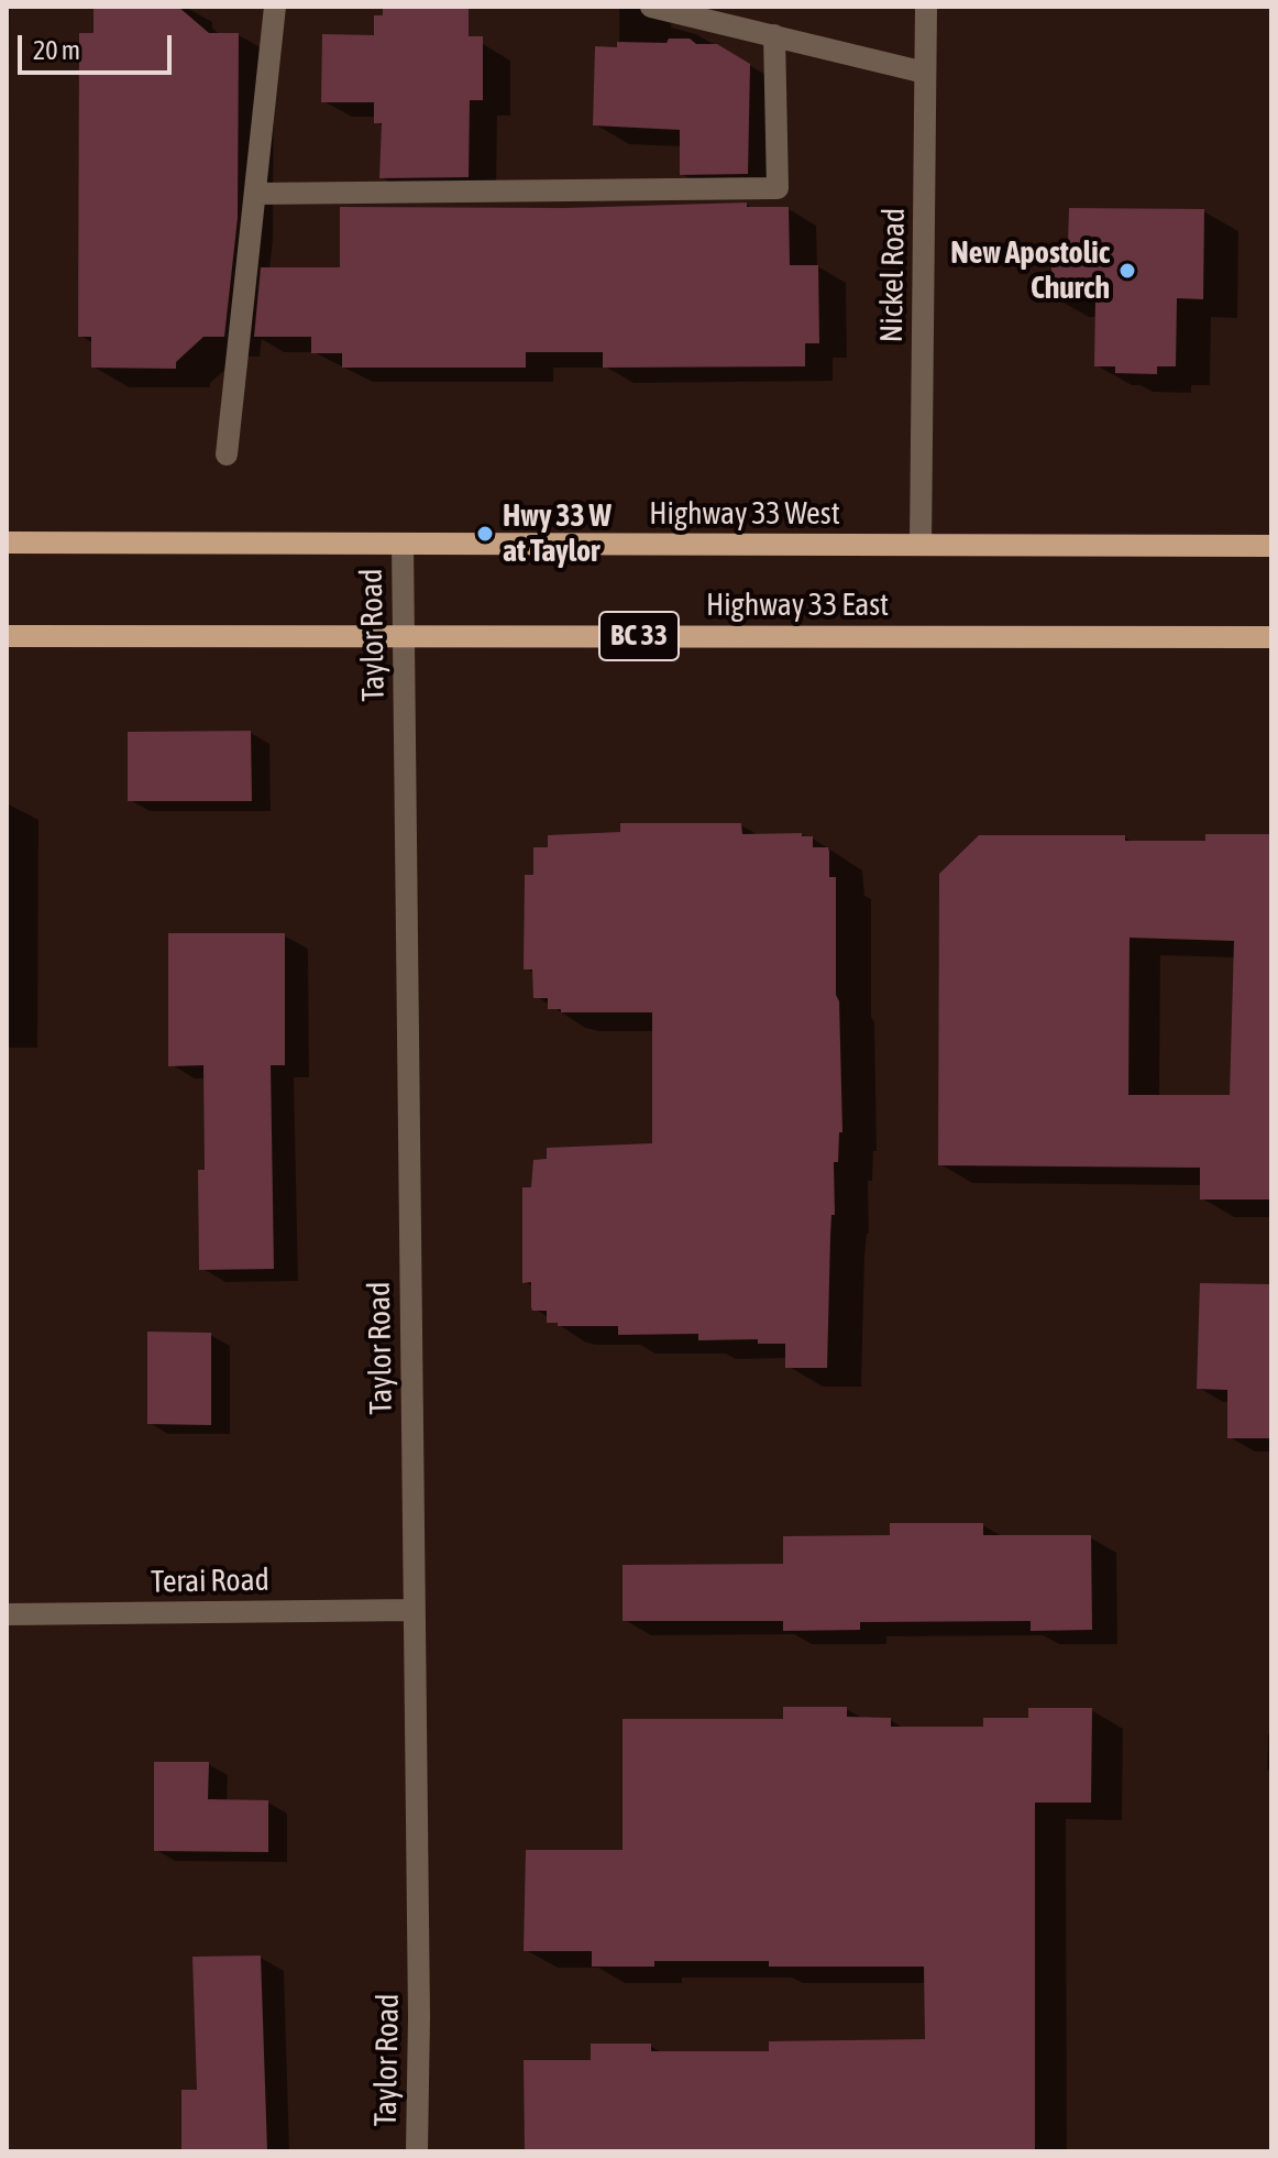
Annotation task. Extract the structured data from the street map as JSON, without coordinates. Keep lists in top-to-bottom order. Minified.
{"streets":{"main road":["Highway 33 West","Highway 33 East","BC 33"],"street":["Nickel Road","Taylor Road","Terai Road"]},"crossings":[["Nickel Road","Highway 33 West"],["Highway 33 West","Taylor Road"],["Highway 33 East","Taylor Road"],["Taylor Road","Terai Road"]],"places":["New Apostolic Church","Hwy 33 W at Taylor"],"scale_bar":"20 m"}
